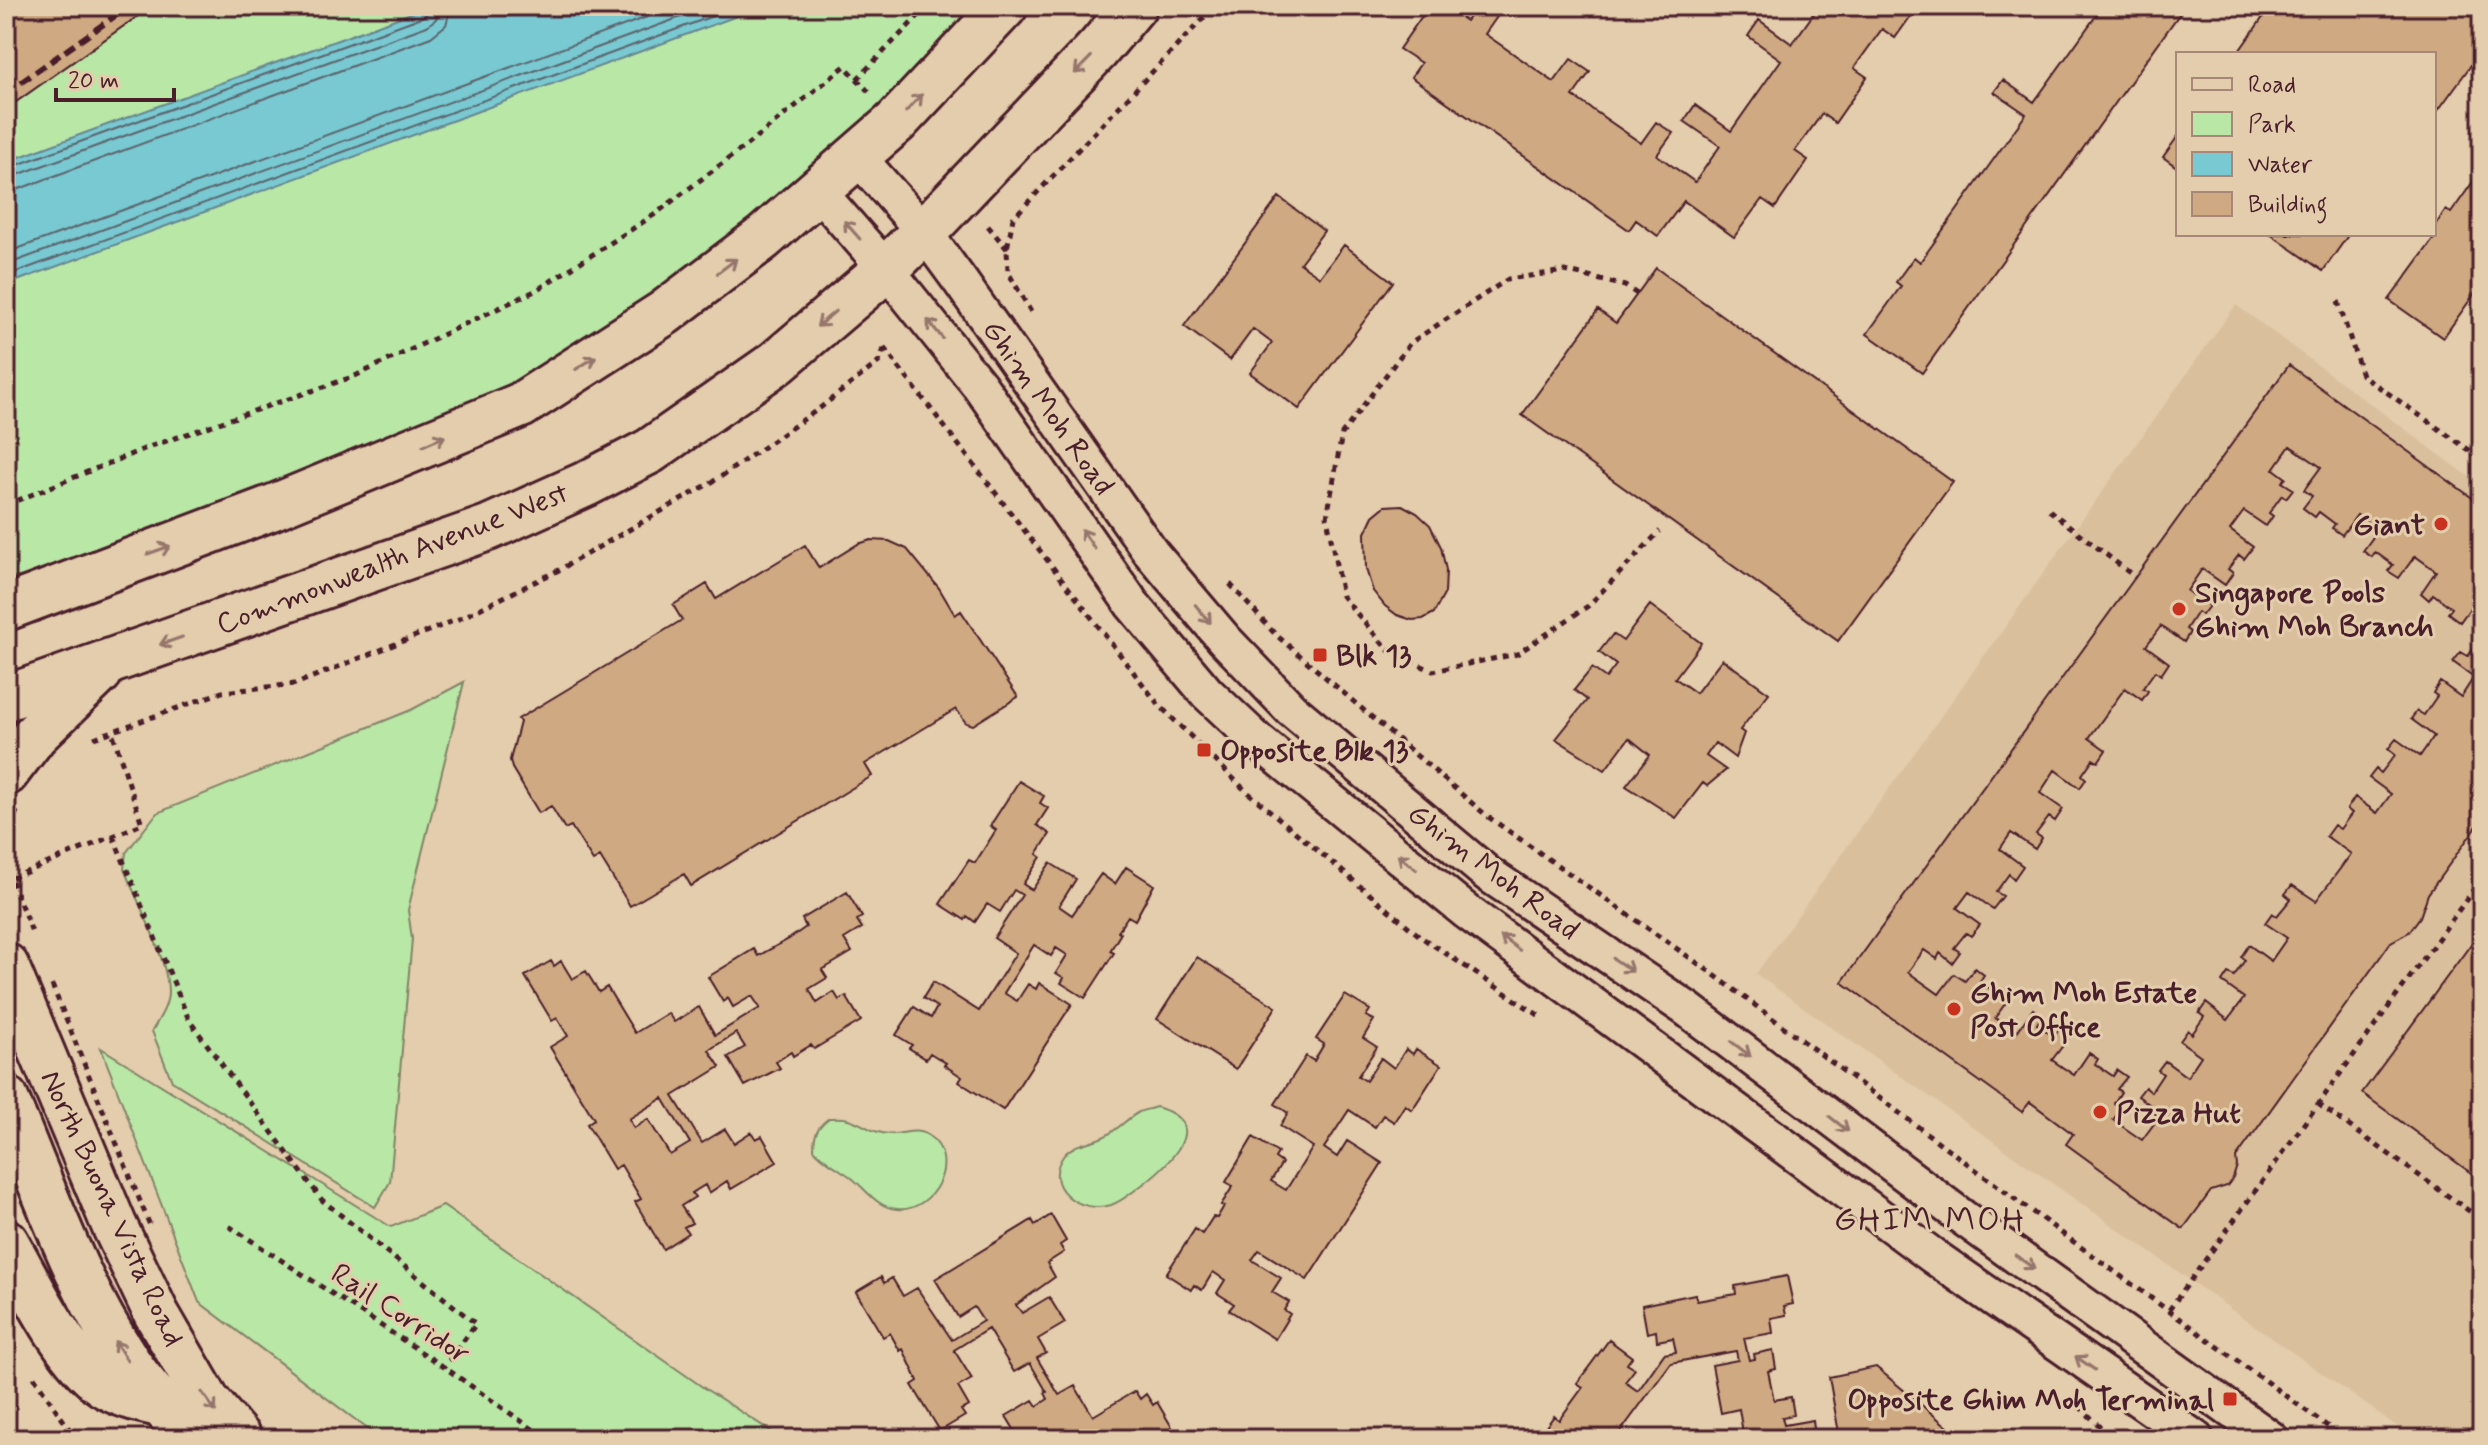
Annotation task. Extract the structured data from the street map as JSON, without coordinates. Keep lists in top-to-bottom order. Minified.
{"streets":{"main road":["Commonwealth Avenue West","North Buona Vista Road"],"street":["Ghim Moh Road"],"path":["Rail Corridor"]},"crossings":[["Ghim Moh Road","Commonwealth Avenue West"]],"districts":["GHIM MOH"],"places":{"other":["Giant","Singapore Pools Ghim Moh Branch","Ghim Moh Estate Post Office","Pizza Hut"],"transit":["Blk 13","Opposite Blk 13","Opposite Ghim Moh Terminal"]},"legend":["Road","Park","Water","Building"],"scale_bar":"20 m"}
